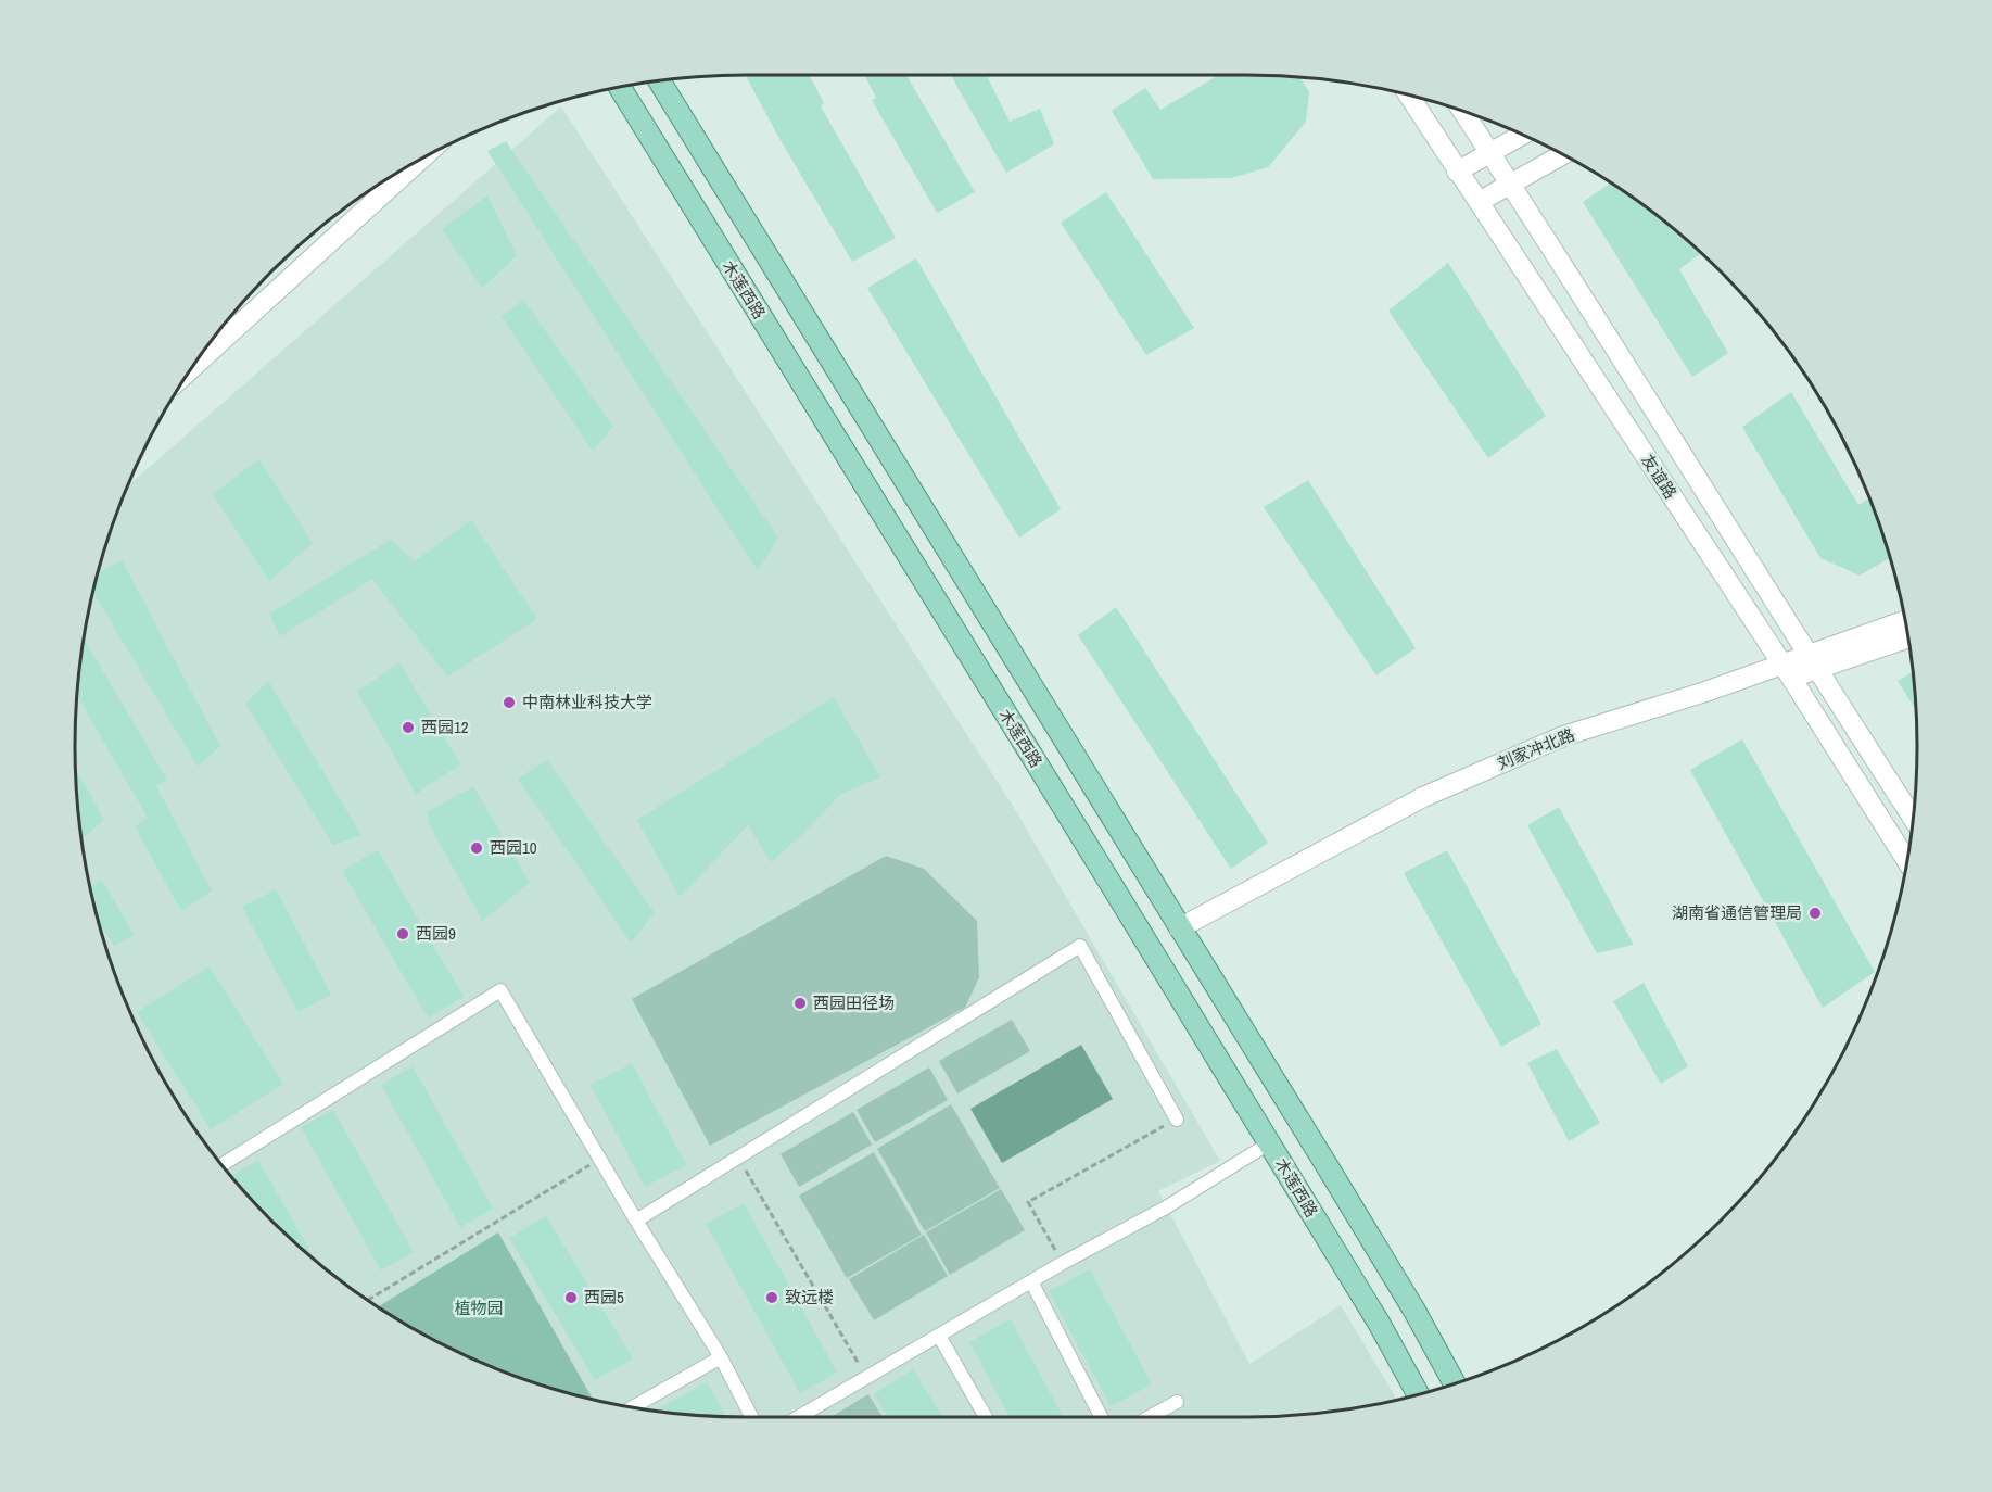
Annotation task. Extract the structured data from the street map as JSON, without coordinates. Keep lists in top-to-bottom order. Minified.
{"streets":{"main road":["木莲西路","友谊路","刘家冲北路"]},"crossings":[["友谊路","刘家冲北路"]],"parks":["植物园"],"places":["中南林业科技大学","西园12","西园10","湖南省通信管理局","西园9","西园田径场","西园5","致远楼"]}
